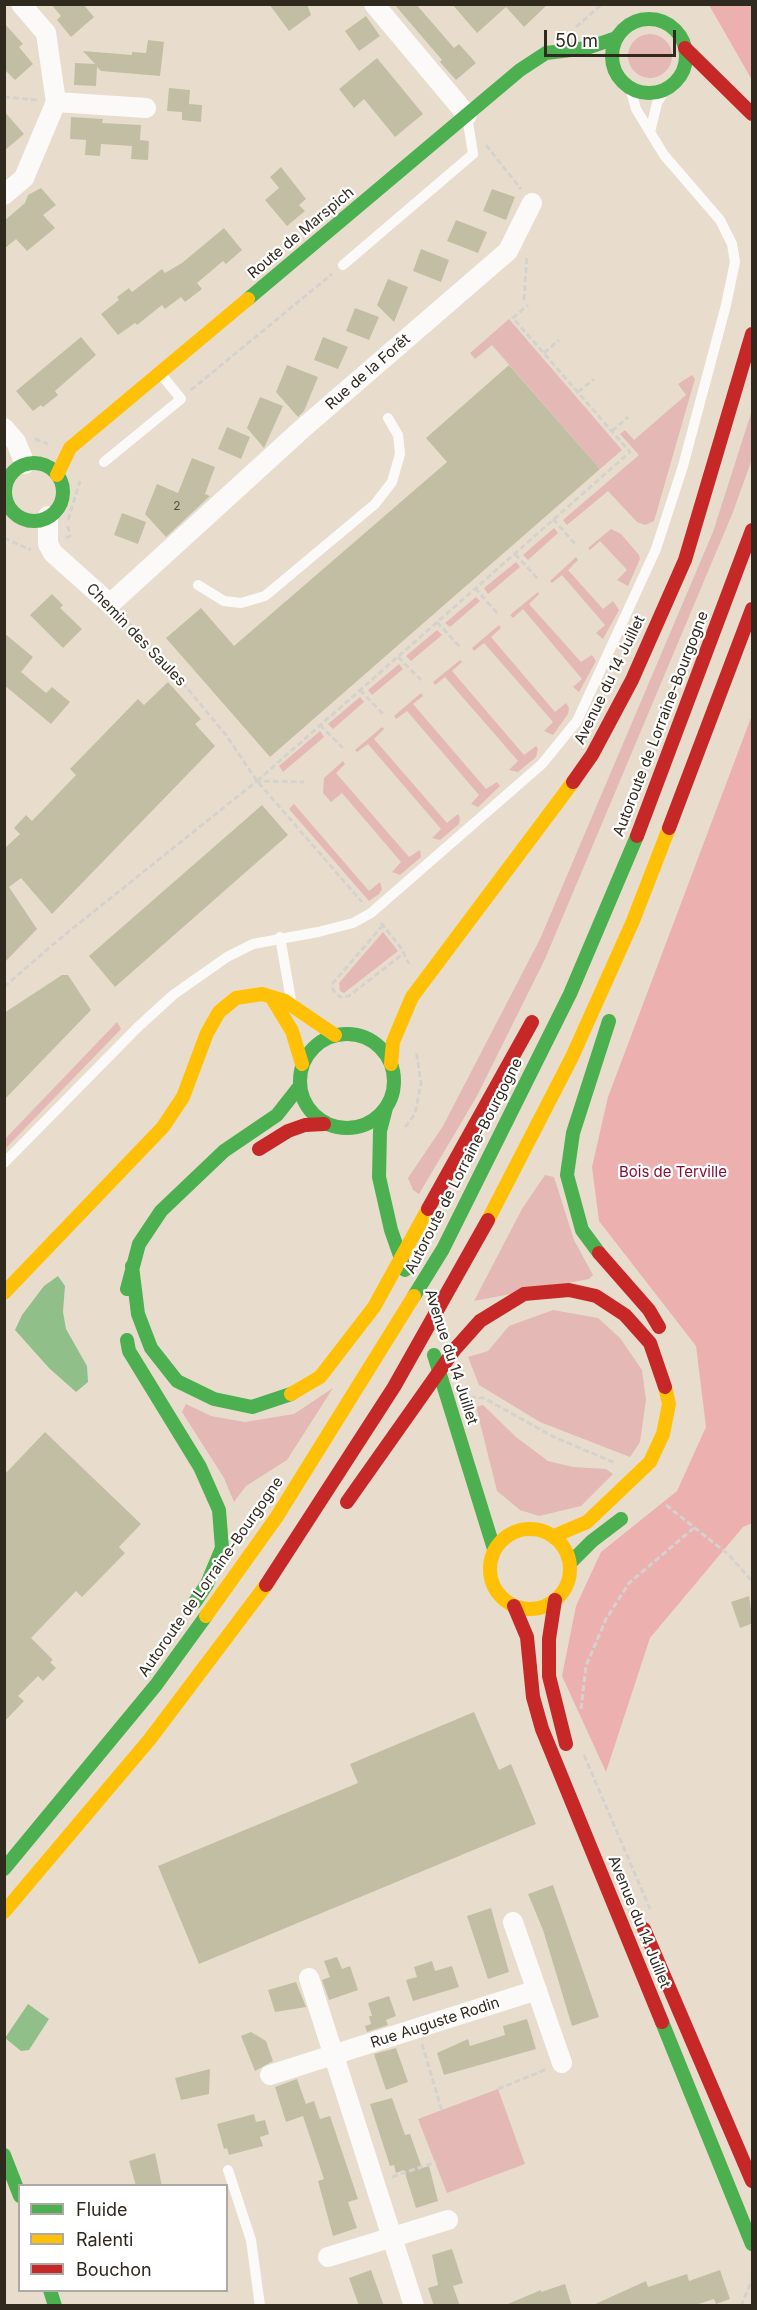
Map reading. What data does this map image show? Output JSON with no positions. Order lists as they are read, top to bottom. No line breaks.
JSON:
{"streets":{"main road":["Route de Marspich","Avenue du 14 Juillet","Autoroute de Lorraine-Bourgogne"],"street":["Rue de la Forêt","Chemin des Saules","Rue Auguste Rodin"]},"crossings":[["Route de Marspich","Chemin des Saules"],["Rue de la Forêt","Chemin des Saules"]],"parks":["Bois de Terville"],"house_numbers":["2"],"legend":["Fluide","Ralenti","Bouchon"],"scale_bar":"50 m"}
